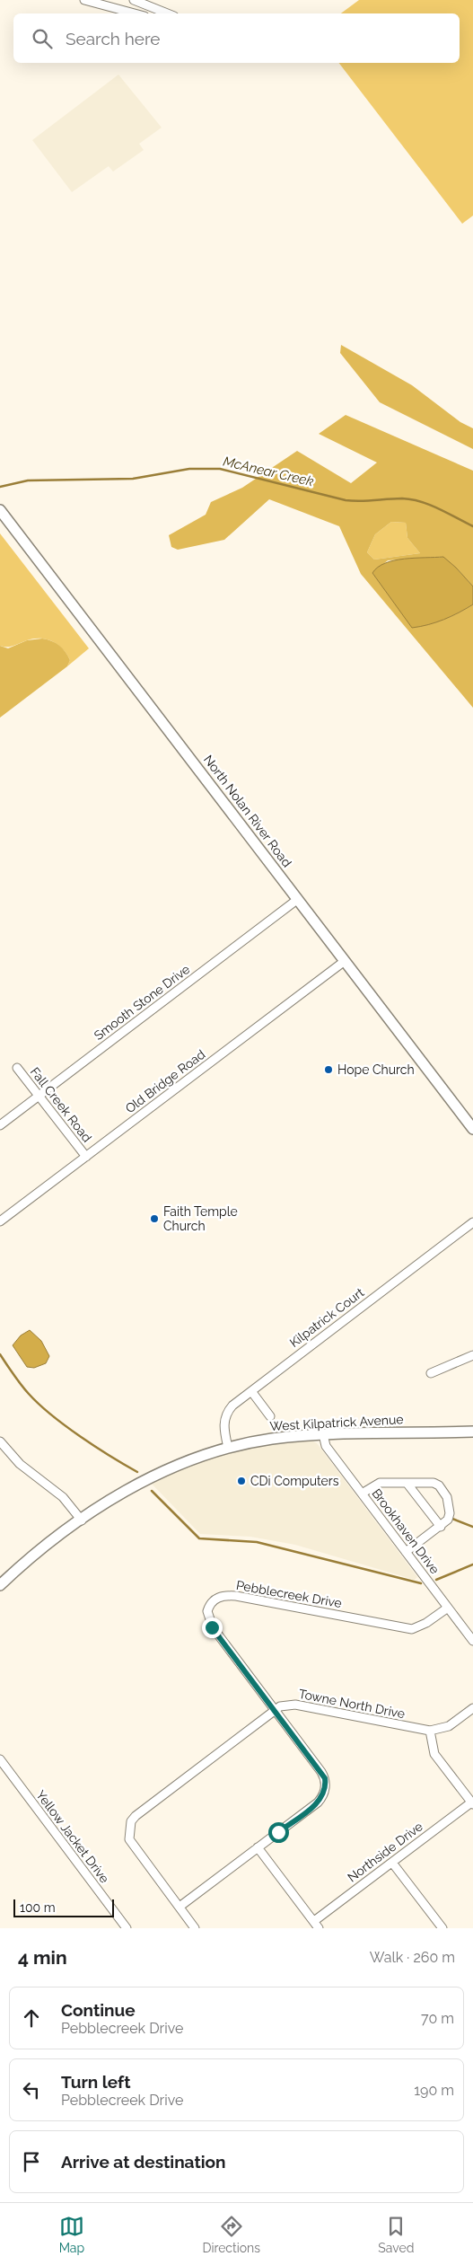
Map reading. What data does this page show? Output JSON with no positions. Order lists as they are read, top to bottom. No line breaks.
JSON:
{"streets":{"main road":["North Nolan River Road","West Kilpatrick Avenue"],"street":["Smooth Stone Drive","Old Bridge Road","Fall Creek Road","Kilpatrick Court","Brookhaven Drive","Pebblecreek Drive","Towne North Drive","Yellow Jacket Drive","Northside Drive"]},"crossings":[["North Nolan River Road","Smooth Stone Drive"],["North Nolan River Road","Old Bridge Road"],["Smooth Stone Drive","Fall Creek Road"],["Old Bridge Road","Fall Creek Road"],["Kilpatrick Court","West Kilpatrick Avenue"],["West Kilpatrick Avenue","Brookhaven Drive"],["Brookhaven Drive","Pebblecreek Drive"],["Pebblecreek Drive","Towne North Drive"]],"water":["McAnear Creek"],"places":["Hope Church","Faith Temple Church","CDi Computers"],"scale_bar":"100 m","page":{"search":"Search here","scale":"100 m","heading":["4 min","Walk · 260 m"],"list":[["Continue","Pebblecreek Drive","70 m"],["Turn left","Pebblecreek Drive","190 m"],"Arrive at destination"],"nav":["Map","Directions","Saved"]}}
